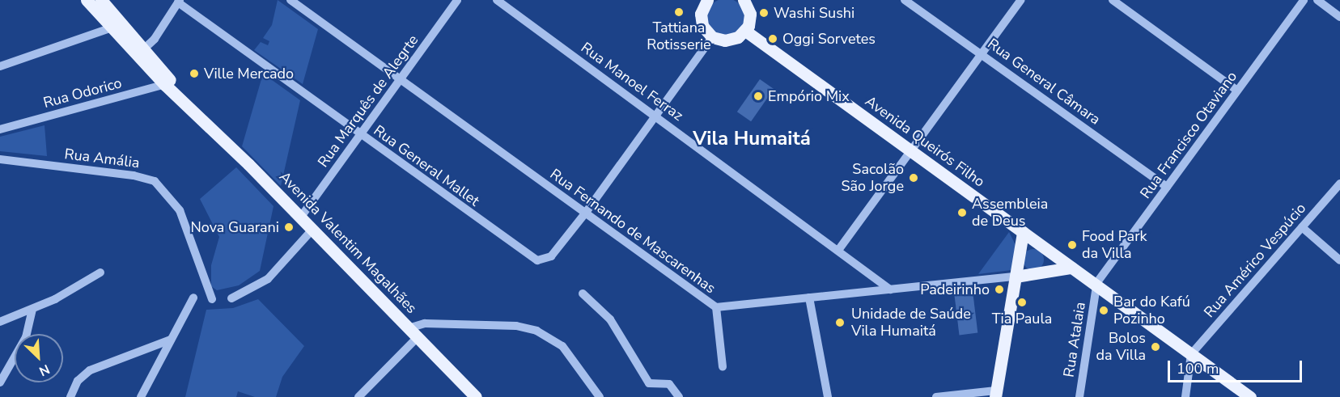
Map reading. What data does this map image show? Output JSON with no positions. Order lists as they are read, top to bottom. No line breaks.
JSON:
{"streets":{"main road":["Avenida Queirós Filho","Avenida Valentim Magalhães"],"street":["Rua Manoel Ferraz","Rua General Câmara","Rua Odorico","Rua Marquês de Alegrte","Rua Francisco Otaviano","Rua Amália","Rua General Mallet","Rua Fernando de Mascarenhas","Rua Américo Vespúcio","Rua Atalaia"]},"crossings":[["Rua Manoel Ferraz","Rua Fernando de Mascarenhas"],["Rua General Câmara","Rua Francisco Otaviano"],["Rua Odorico","Avenida Valentim Magalhães"],["Rua Marquês de Alegrte","Rua General Mallet"],["Rua Marquês de Alegrte","Rua Fernando de Mascarenhas"],["Rua Marquês de Alegrte","Avenida Valentim Magalhães"],["Rua Francisco Otaviano","Avenida Queirós Filho"],["Rua Francisco Otaviano","Rua Atalaia"],["Avenida Queirós Filho","Rua Américo Vespúcio"],["Avenida Queirós Filho","Rua Atalaia"],["Rua General Mallet","Rua Fernando de Mascarenhas"]],"districts":["Vila Humaitá"],"places":["Tattiana Rotisserie","Washi Sushi","Oggi Sorvetes","Ville Mercado","Empório Mix","Sacolão São Jorge","Assembleia de Deus","Nova Guarani","Food Park da Villa","Padeirinho","Tia Paula","Bar do Kafú Pozinho","Unidade de Saúde Vila Humaitá","Bolos da Villa"],"scale_bar":"100 m","north":"bottom right"}
